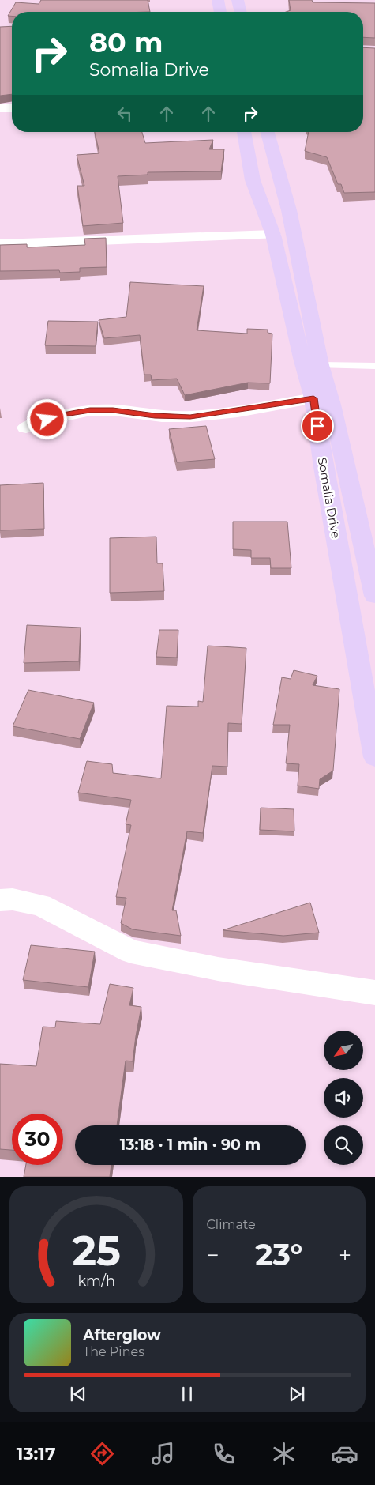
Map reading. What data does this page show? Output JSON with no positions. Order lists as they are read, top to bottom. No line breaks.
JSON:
{"streets":{"main road":["Somalia Drive"]},"north":"bottom left","page":{"turn":["80 m","Somalia Drive"],"limit":"30","trip":"13:18 · 1 min · 90 m","tile":"Climate","heat":["−","23°","+"],"song":["Afterglow","The Pines"],"tabs":"13:17","gauge":["25","km/h"]}}
